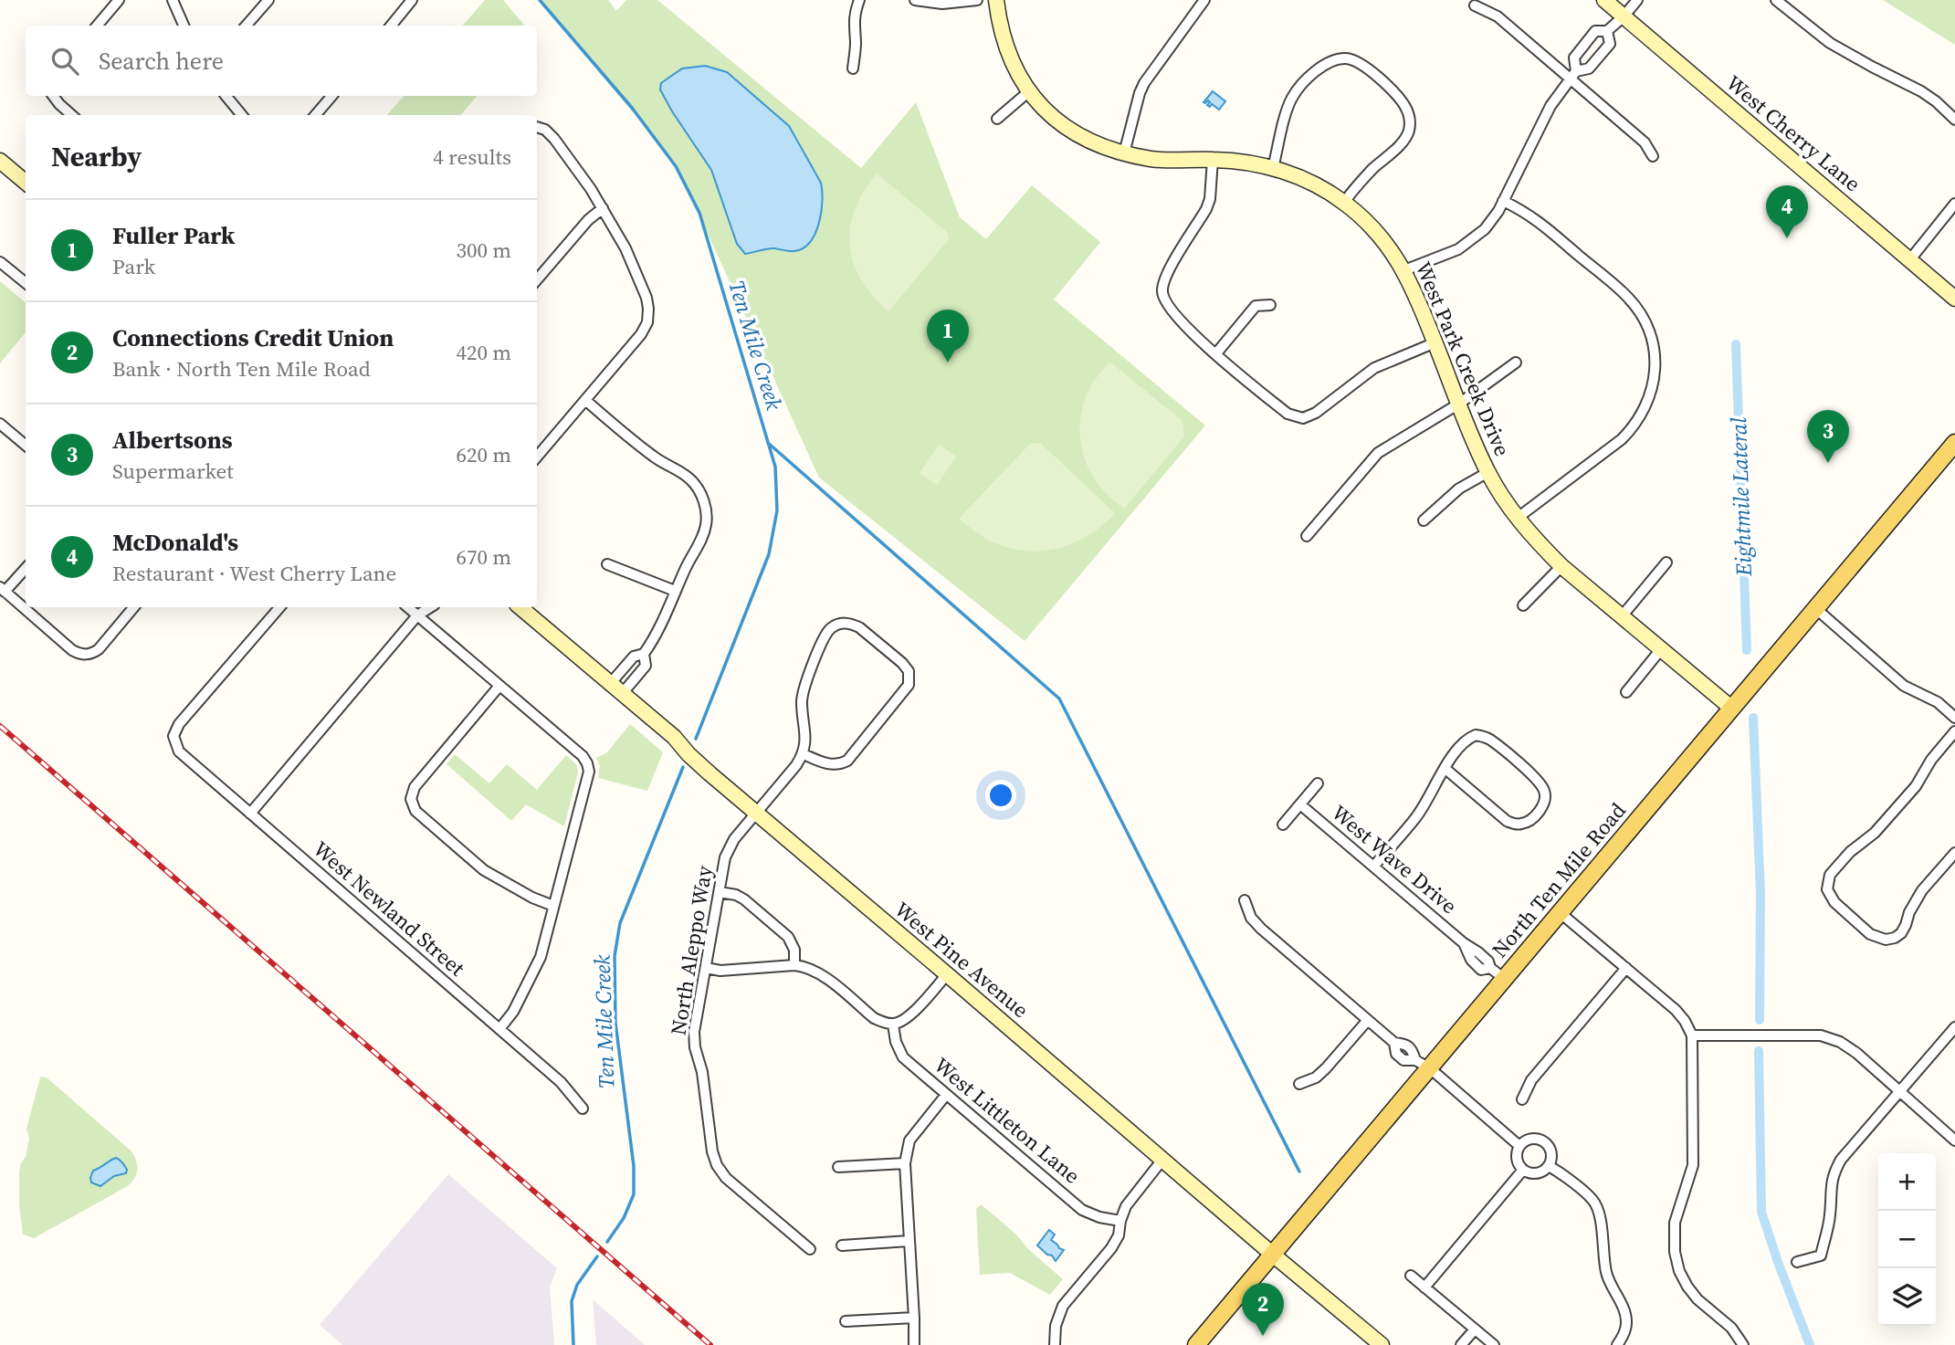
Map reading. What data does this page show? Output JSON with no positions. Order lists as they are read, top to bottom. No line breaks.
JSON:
{"streets":{"main road":["North Ten Mile Road"],"street":["West Cherry Lane","West Park Creek Drive","West Wave Drive","West Newland Street","North Aleppo Way","West Pine Avenue","West Littleton Lane"]},"crossings":[["West Park Creek Drive","North Ten Mile Road"],["West Wave Drive","North Ten Mile Road"],["North Ten Mile Road","West Pine Avenue"],["North Aleppo Way","West Pine Avenue"]],"water":["Ten Mile Creek","Eightmile Lateral"],"page":{"search":"Search here","heading":["Nearby","4 results"],"pins":["4","1","3","2"],"list":[{"mark":"1","name":"Fuller Park","note":"Park","value":"300 m"},{"mark":"2","name":"Connections Credit Union","note":"Bank · North Ten Mile Road","value":"420 m"},{"mark":"3","name":"Albertsons","note":"Supermarket","value":"620 m"},{"mark":"4","name":"McDonald's","note":"Restaurant · West Cherry Lane","value":"670 m"}],"map_buttons":["+","−"]}}
